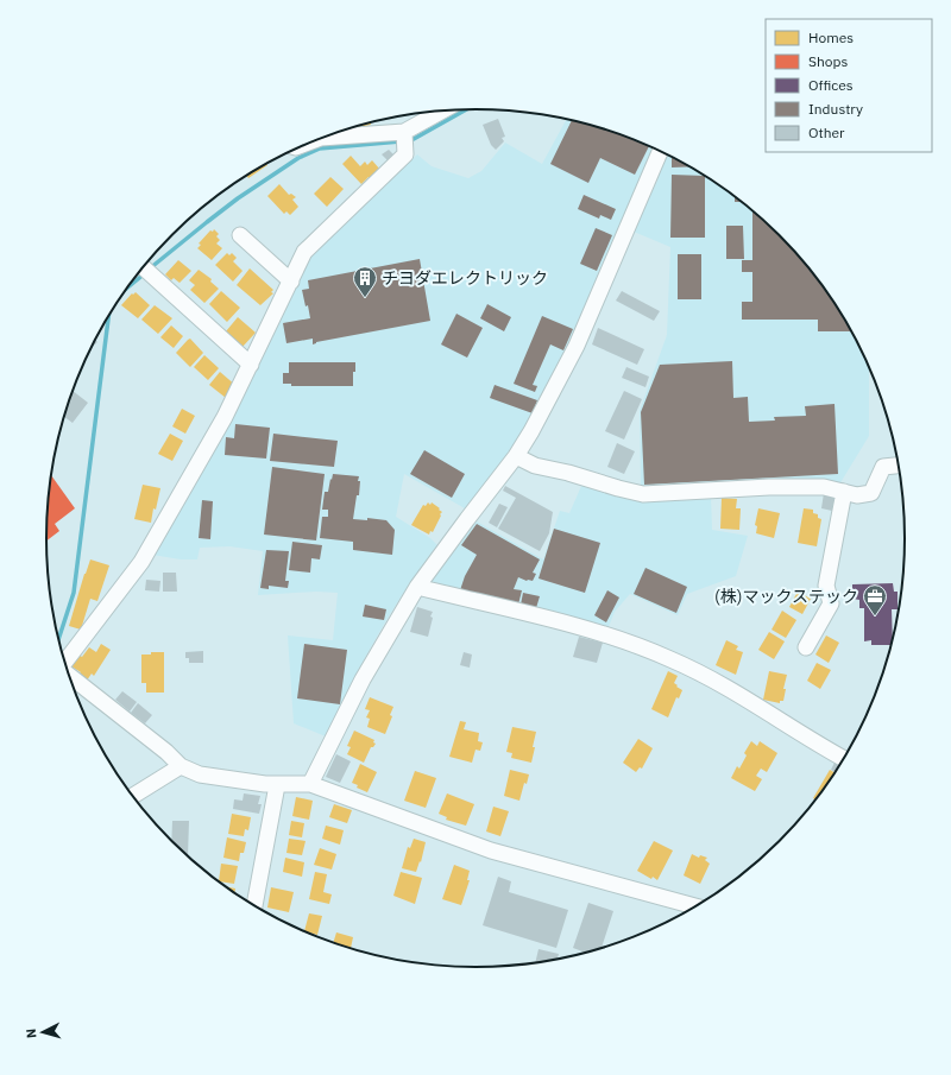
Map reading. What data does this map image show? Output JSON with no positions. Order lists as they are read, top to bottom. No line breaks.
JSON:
{"places":{"building":["チヨダエレクトリック"],"office":["(株)マックステック"]},"legend":["Homes","Shops","Offices","Industry","Other"],"north":"left"}
